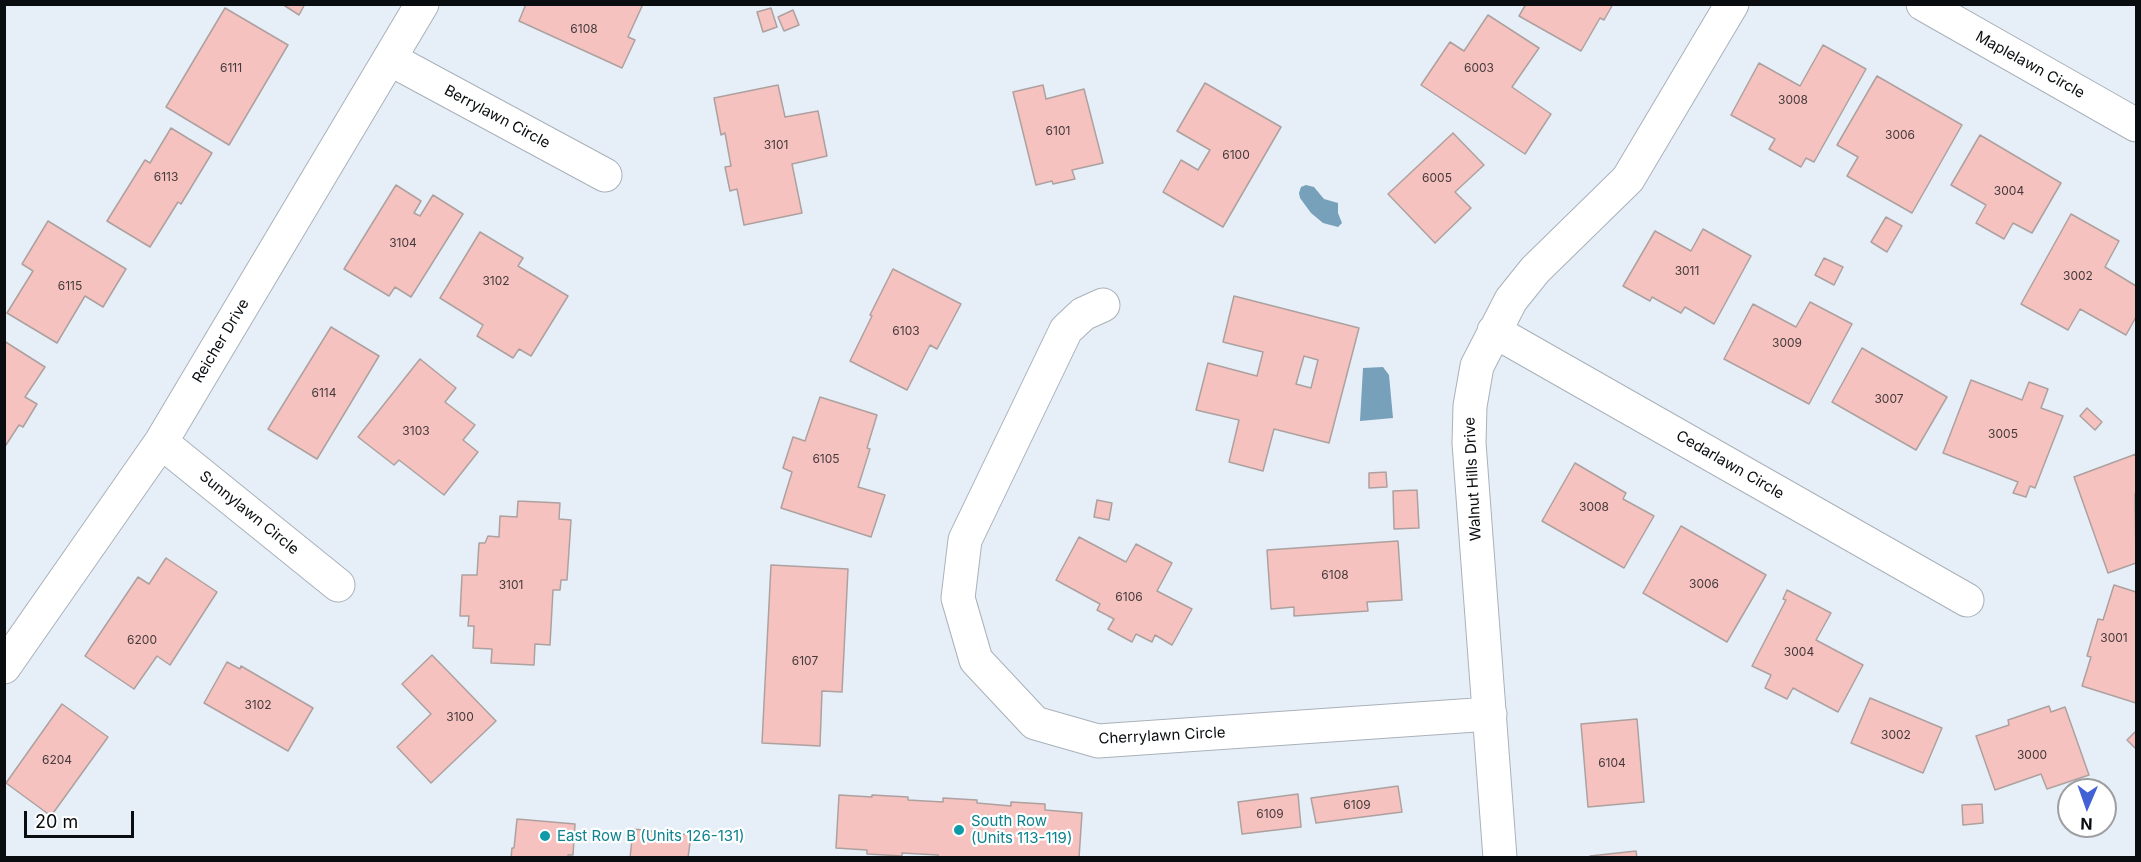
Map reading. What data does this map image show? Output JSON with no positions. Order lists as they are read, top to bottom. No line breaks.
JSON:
{"streets":{"street":["Maplelawn Circle","Berrylawn Circle","Reicher Drive","Cedarlawn Circle","Walnut Hills Drive","Sunnylawn Circle","Cherrylawn Circle"]},"crossings":[["Berrylawn Circle","Reicher Drive"],["Reicher Drive","Sunnylawn Circle"],["Cedarlawn Circle","Walnut Hills Drive"],["Walnut Hills Drive","Cherrylawn Circle"]],"places":["South Row (Units 113-119)","East Row B (Units 126-131)"],"house_numbers":["6108","6111","6003","3008","6101","3006","3101","6100","6113","6005","3004","3104","3011","3002","3102","6115","6103","3009","6114","3007","3103","3005","6105","3008","6108","3006","3101","6106","3001","6200","3004","6107","3102","3100","3002","3000","6204","6104","6109","6109"],"scale_bar":"20 m","north":"bottom"}
